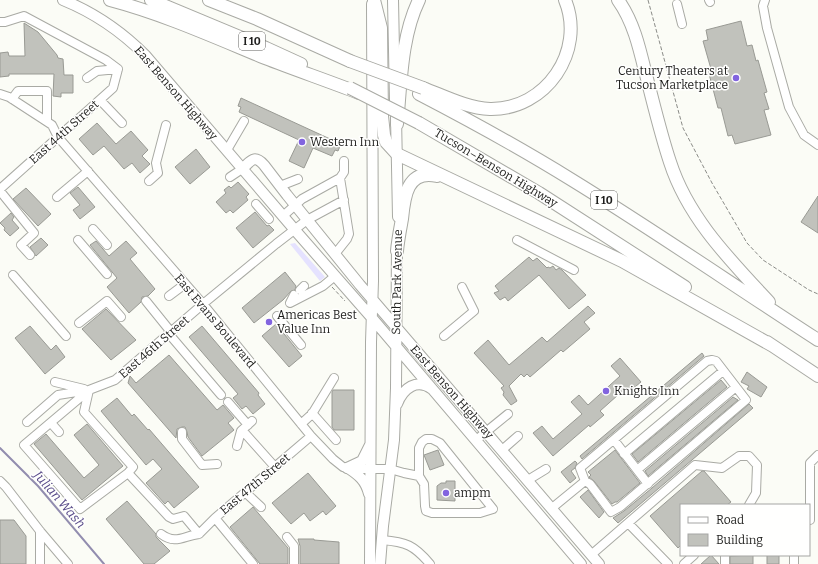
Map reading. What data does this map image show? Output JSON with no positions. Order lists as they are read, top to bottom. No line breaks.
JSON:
{"streets":{"highway":["I 10","Tucson–Benson Highway"],"main road":["East Benson Highway","South Park Avenue"],"street":["East 44th Street","East Evans Boulevard","East 46th Street","East 47th Street"]},"crossings":[["East Benson Highway","South Park Avenue"],["East Benson Highway","East 46th Street"],["East 44th Street","East Evans Boulevard"],["East Evans Boulevard","East 46th Street"],["East Evans Boulevard","East 47th Street"]],"water":["Julian Wash"],"places":["Century Theaters at Tucson Marketplace","Western Inn","Americas Best Value Inn","Knights Inn","ampm"],"legend":["Road","Building"]}
